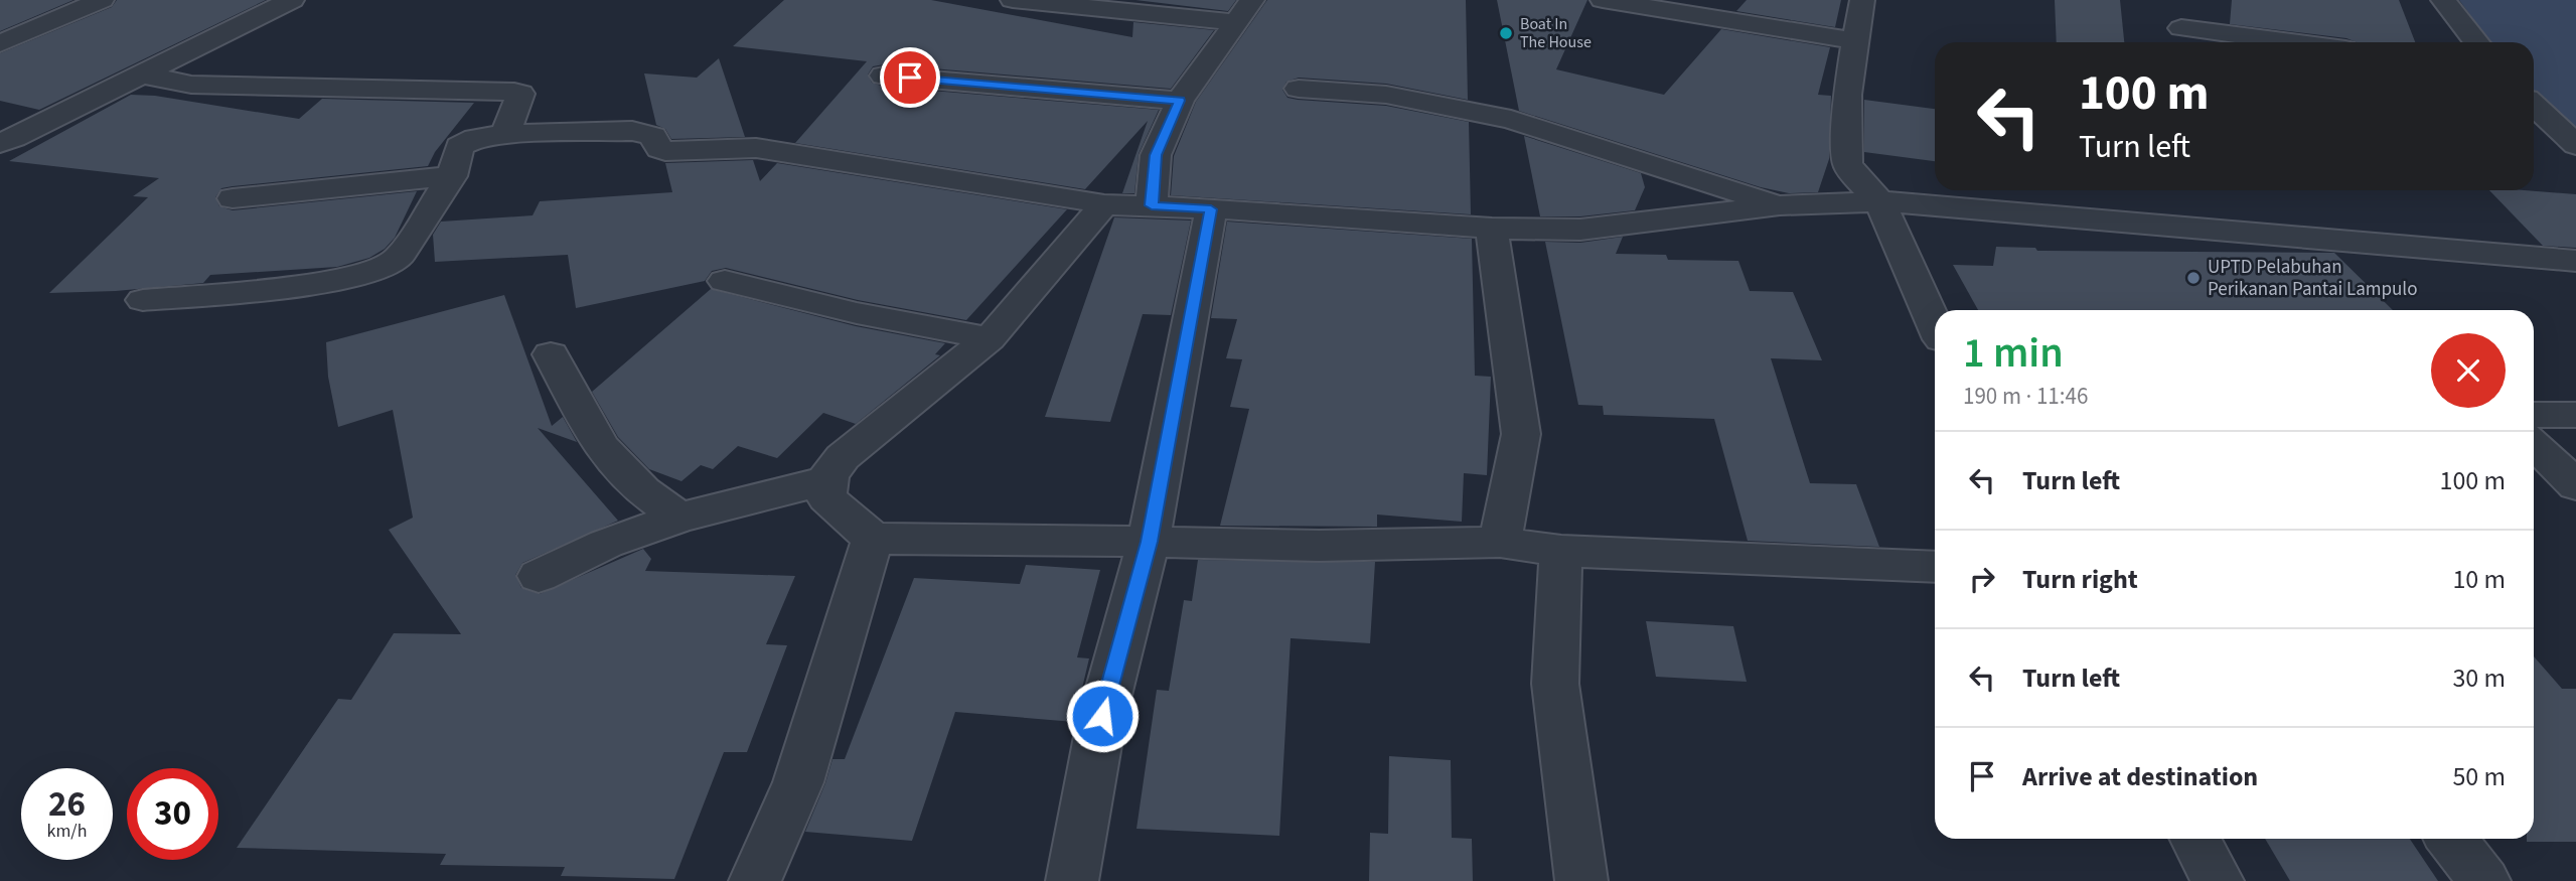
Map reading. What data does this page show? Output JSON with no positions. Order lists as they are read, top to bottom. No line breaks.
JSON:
{"places":["Boat In The House","UPTD Pelabuhan Perikanan Pantai Lampulo"],"page":{"turn":["100 m","Turn left"],"heading":["1 min","190 m · 11:46"],"list":[{"name":"Turn left","value":"100 m"},{"name":"Turn right","value":"10 m"},{"name":"Turn left","value":"30 m"},{"name":"Arrive at destination","value":"50 m"}],"speed":"26 km/h","limit":"30"}}
